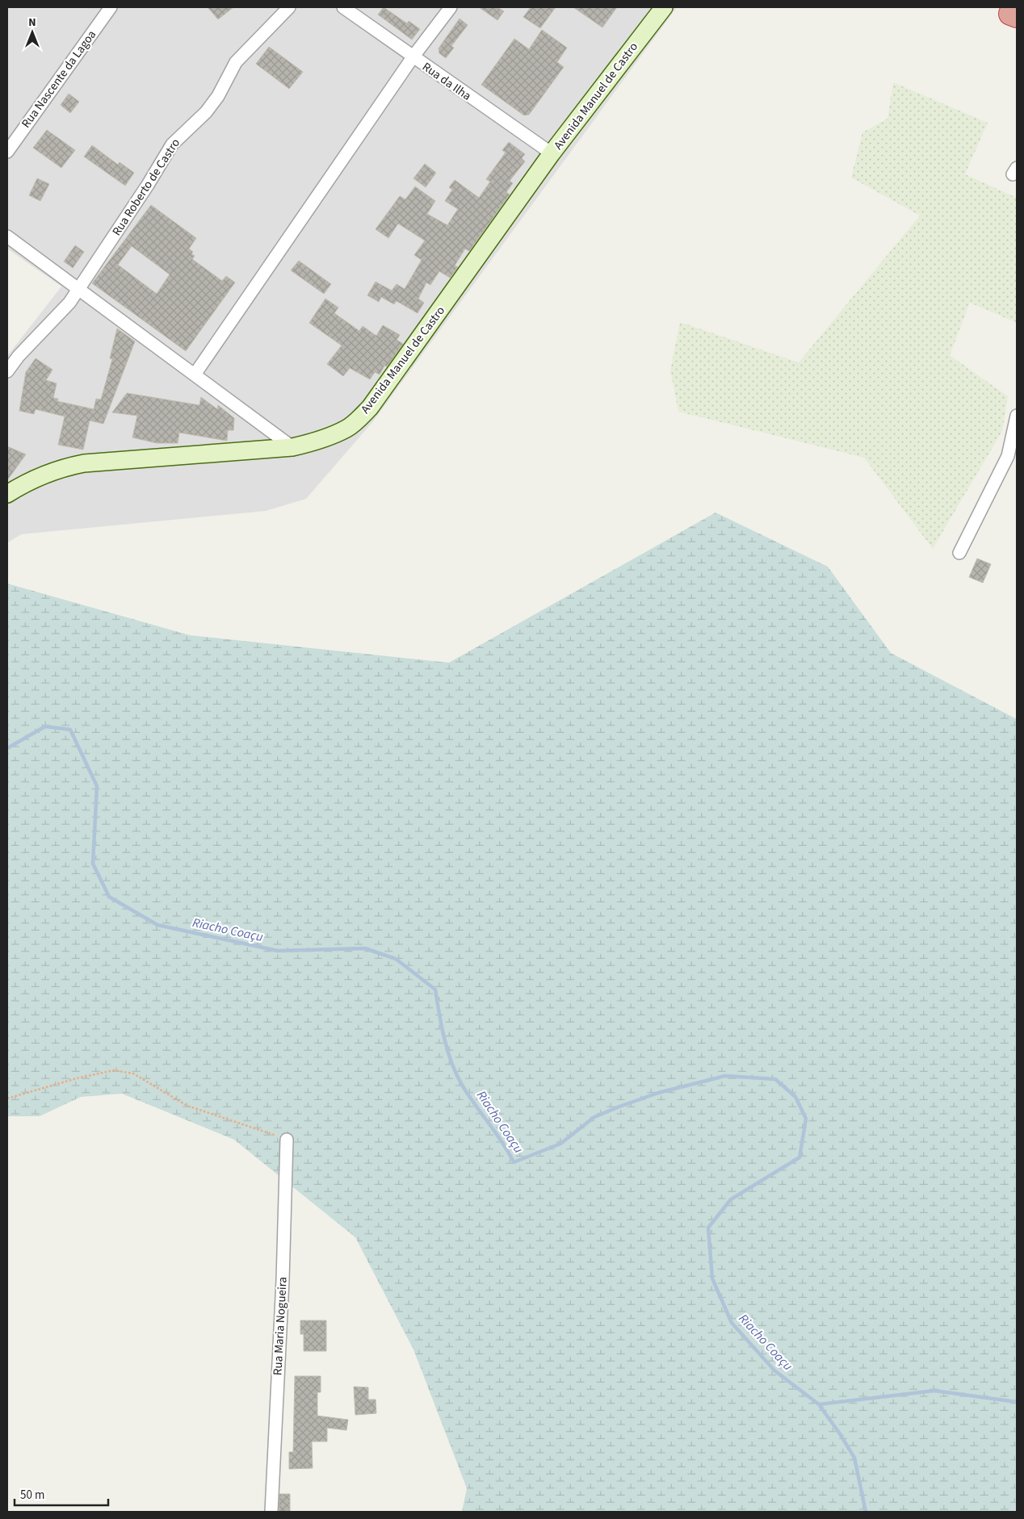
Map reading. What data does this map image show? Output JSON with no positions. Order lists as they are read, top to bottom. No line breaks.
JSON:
{"streets":{"street":["Rua Nascente da Lagoa","Rua da Ilha","Avenida Manuel de Castro","Rua Roberto de Castro","Rua Maria Nogueira"]},"crossings":[["Rua da Ilha","Avenida Manuel de Castro"]],"water":["Riacho Coaçu"],"scale_bar":"50 m","north":"top"}
